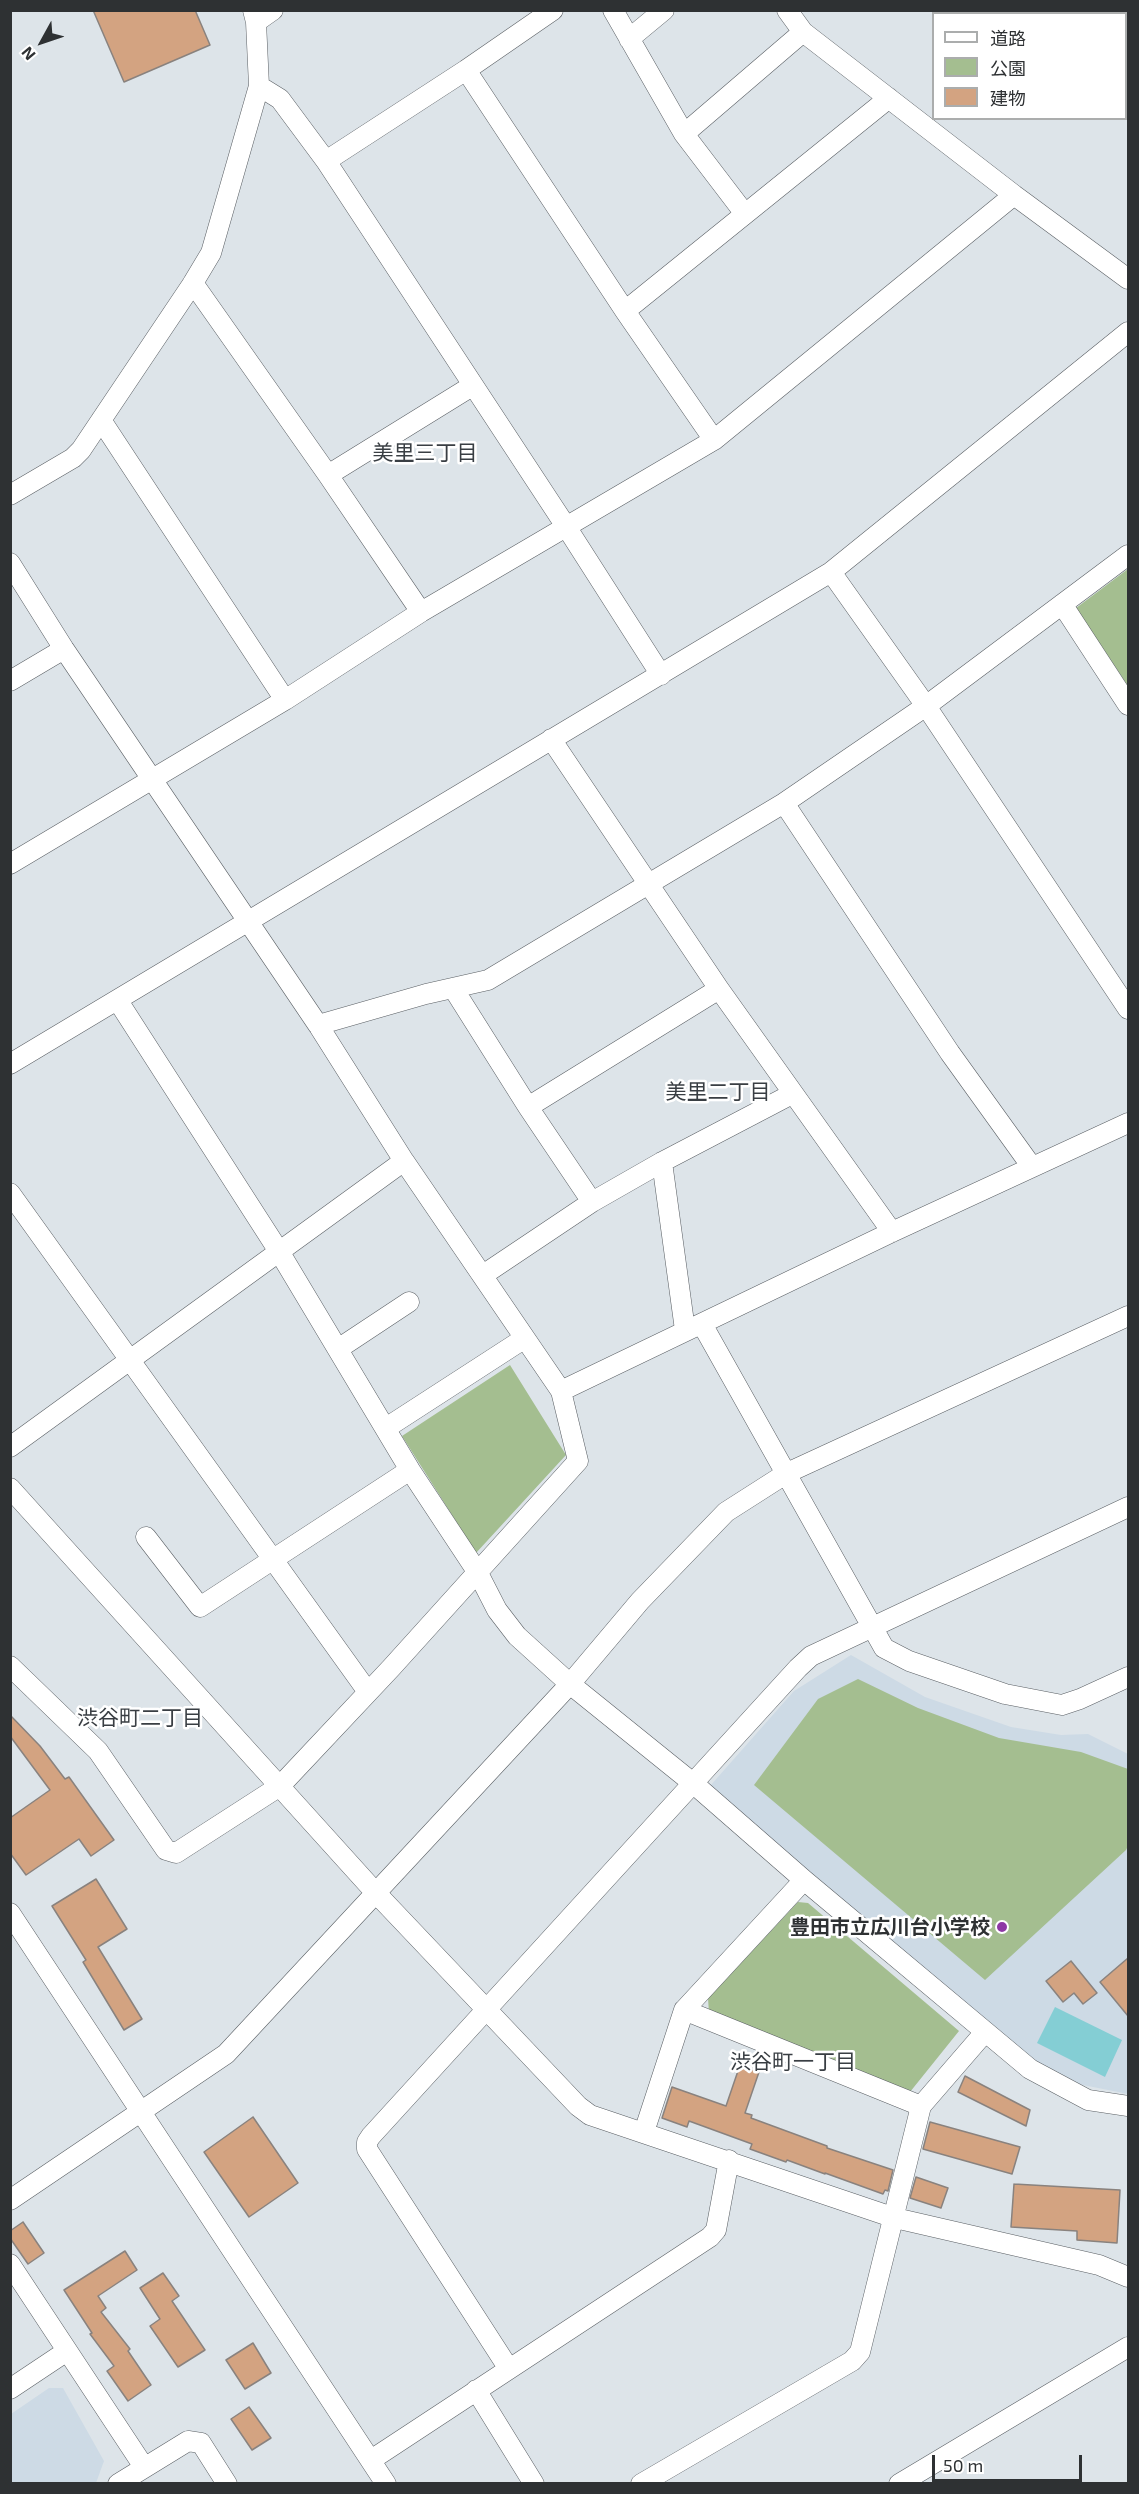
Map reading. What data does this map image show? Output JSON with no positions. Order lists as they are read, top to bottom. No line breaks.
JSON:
{"districts":["美里三丁目","美里二丁目","渋谷町二丁目","渋谷町一丁目"],"places":["豊田市立広川台小学校"],"legend":["道路","公園","建物"],"scale_bar":"50 m","north":"bottom left"}
